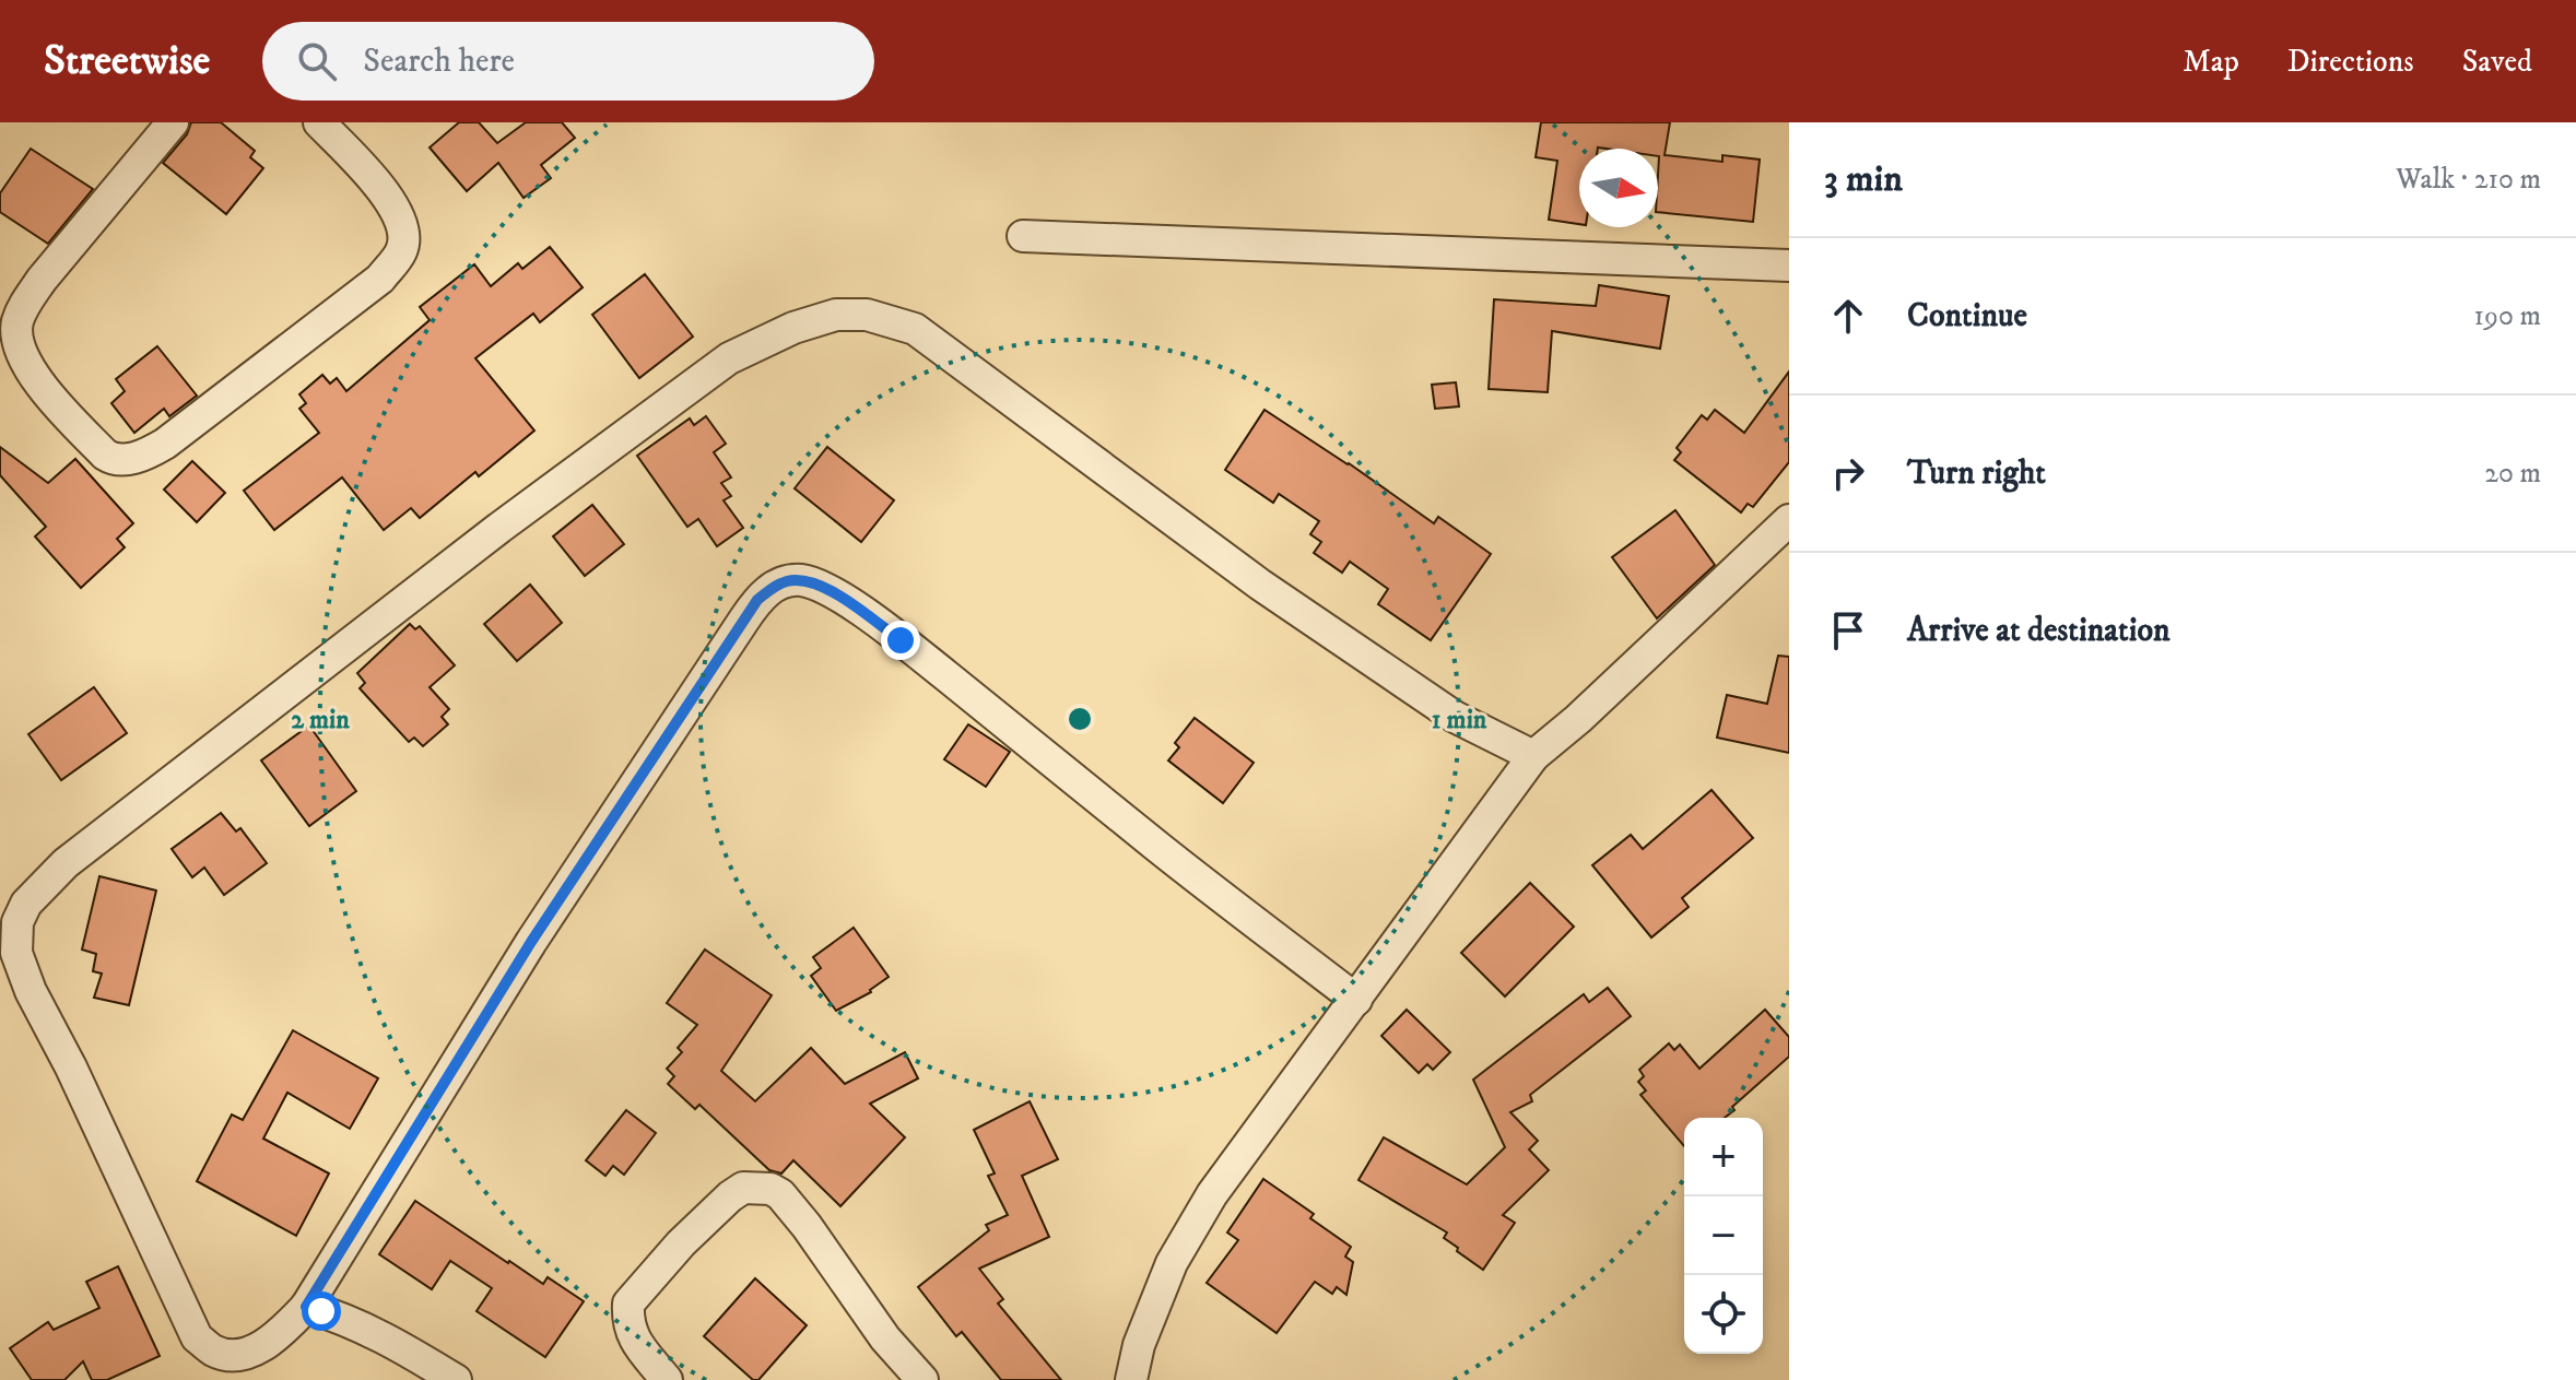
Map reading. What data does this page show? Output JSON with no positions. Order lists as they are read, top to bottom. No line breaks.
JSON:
{"north":"right","page":{"header":"Streetwise","search":"Search here","nav":["Map","Directions","Saved"],"heading":["3 min","Walk · 210 m"],"list":[["Continue","190 m"],["Turn right","20 m"],"Arrive at destination"],"map_buttons":["+","−"]},"rings":["1 min","2 min"]}
